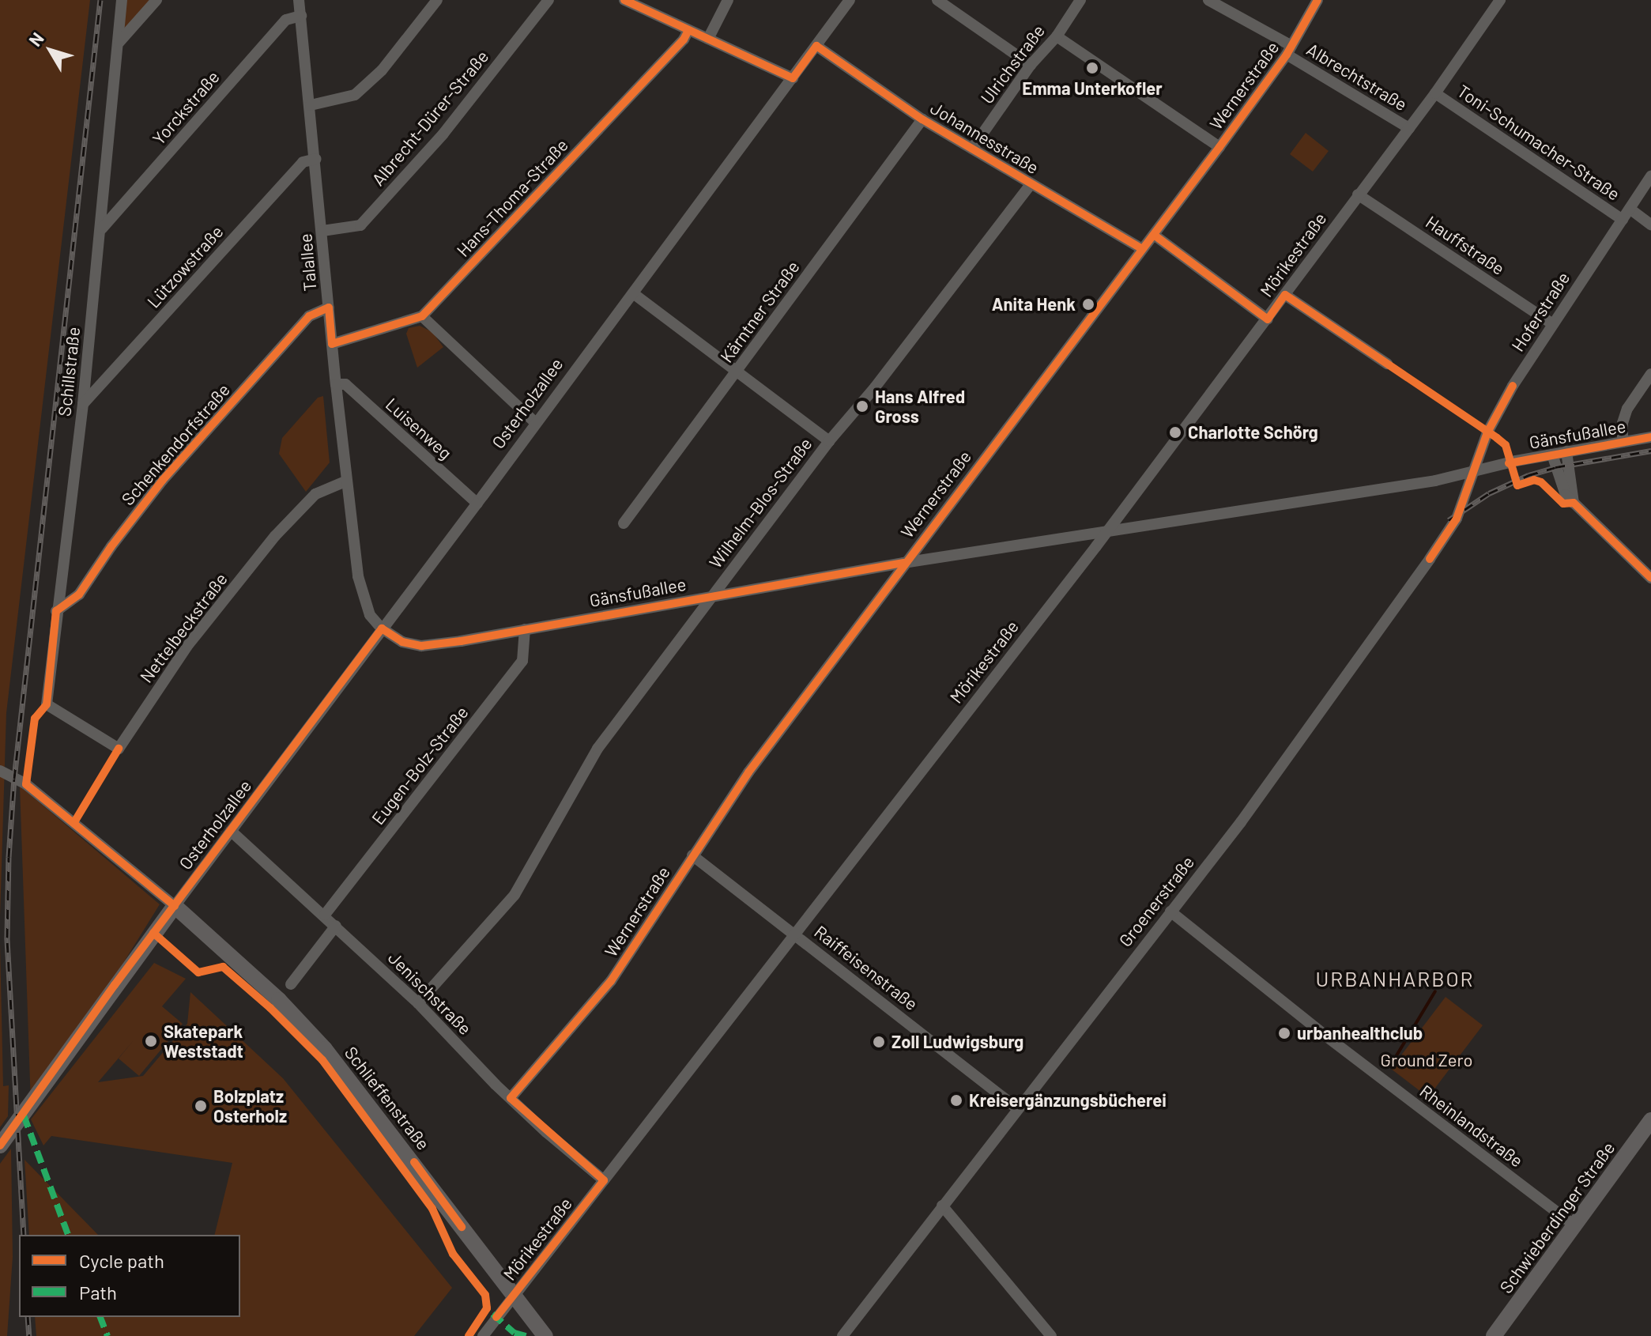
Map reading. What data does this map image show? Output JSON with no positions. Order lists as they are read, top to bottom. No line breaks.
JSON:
{"streets":{"street":["Ulrichstraße","Albrechtstraße","Wernerstraße","Yorckstraße","Albrecht-Dürer-Straße","Johannesstraße","Toni-Schumacher-Straße","Hans-Thoma-Straße","Hauffstraße","Mörikestraße","Talallee","Lützowstraße","Kärntner Straße","Hoferstraße","Schillstraße","Osterholzallee","Luisenweg","Gänsfußallee","Schenkendorfstraße","Wilhelm-Blos-Straße","Nettelbeckstraße","Eugen-Bolz-Straße","Groenerstraße","Raiffeisenstraße","Jenischstraße","Schlieffenstraße","Rheinlandstraße","Schwieberdinger Straße"]},"crossings":[["Ulrichstraße","Johannesstraße"],["Albrechtstraße","Wernerstraße"],["Albrechtstraße","Mörikestraße"],["Wernerstraße","Johannesstraße"],["Wernerstraße","Gänsfußallee"],["Wernerstraße","Raiffeisenstraße"],["Wernerstraße","Jenischstraße"],["Yorckstraße","Talallee"],["Yorckstraße","Schillstraße"],["Albrecht-Dürer-Straße","Talallee"],["Johannesstraße","Kärntner Straße"],["Johannesstraße","Osterholzallee"],["Johannesstraße","Wilhelm-Blos-Straße"],["Toni-Schumacher-Straße","Mörikestraße"],["Toni-Schumacher-Straße","Hoferstraße"],["Hans-Thoma-Straße","Talallee"],["Hauffstraße","Mörikestraße"],["Hauffstraße","Hoferstraße"],["Mörikestraße","Gänsfußallee"],["Mörikestraße","Raiffeisenstraße"],["Mörikestraße","Jenischstraße"],["Mörikestraße","Schlieffenstraße"],["Talallee","Lützowstraße"],["Talallee","Osterholzallee"],["Talallee","Luisenweg"],["Talallee","Gänsfußallee"],["Talallee","Schenkendorfstraße"],["Talallee","Nettelbeckstraße"],["Lützowstraße","Schillstraße"],["Hoferstraße","Gänsfußallee"],["Hoferstraße","Groenerstraße"],["Schillstraße","Schenkendorfstraße"],["Schillstraße","Nettelbeckstraße"],["Osterholzallee","Luisenweg"],["Osterholzallee","Gänsfußallee"],["Osterholzallee","Jenischstraße"],["Osterholzallee","Schlieffenstraße"],["Gänsfußallee","Wilhelm-Blos-Straße"],["Gänsfußallee","Eugen-Bolz-Straße"],["Gänsfußallee","Groenerstraße"],["Wilhelm-Blos-Straße","Jenischstraße"],["Eugen-Bolz-Straße","Jenischstraße"],["Groenerstraße","Raiffeisenstraße"],["Groenerstraße","Rheinlandstraße"],["Rheinlandstraße","Schwieberdinger Straße"]],"districts":["URBANHARBOR"],"parks":["Ground Zero"],"places":["Emma Unterkofler","Anita Henk","Hans Alfred Gross","Charlotte Schörg","urbanhealthclub","Skatepark Weststadt","Zoll Ludwigsburg","Kreisergänzungsbücherei","Bolzplatz Osterholz"],"legend":["Cycle path","Path"],"north":"top left"}
